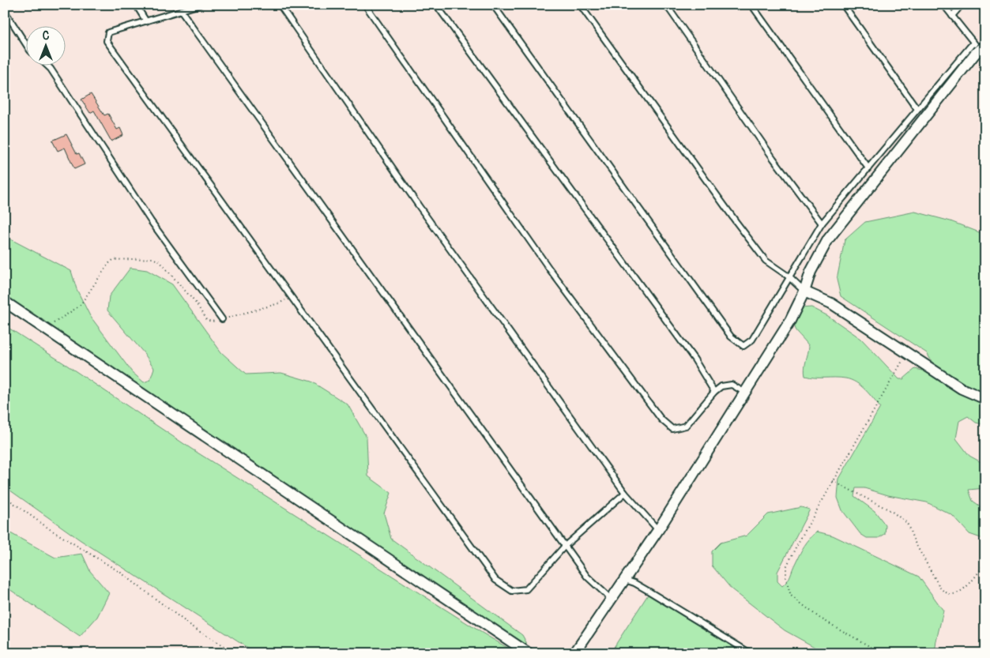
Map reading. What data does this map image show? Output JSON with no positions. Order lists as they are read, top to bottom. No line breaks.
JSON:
{"north":"top"}
